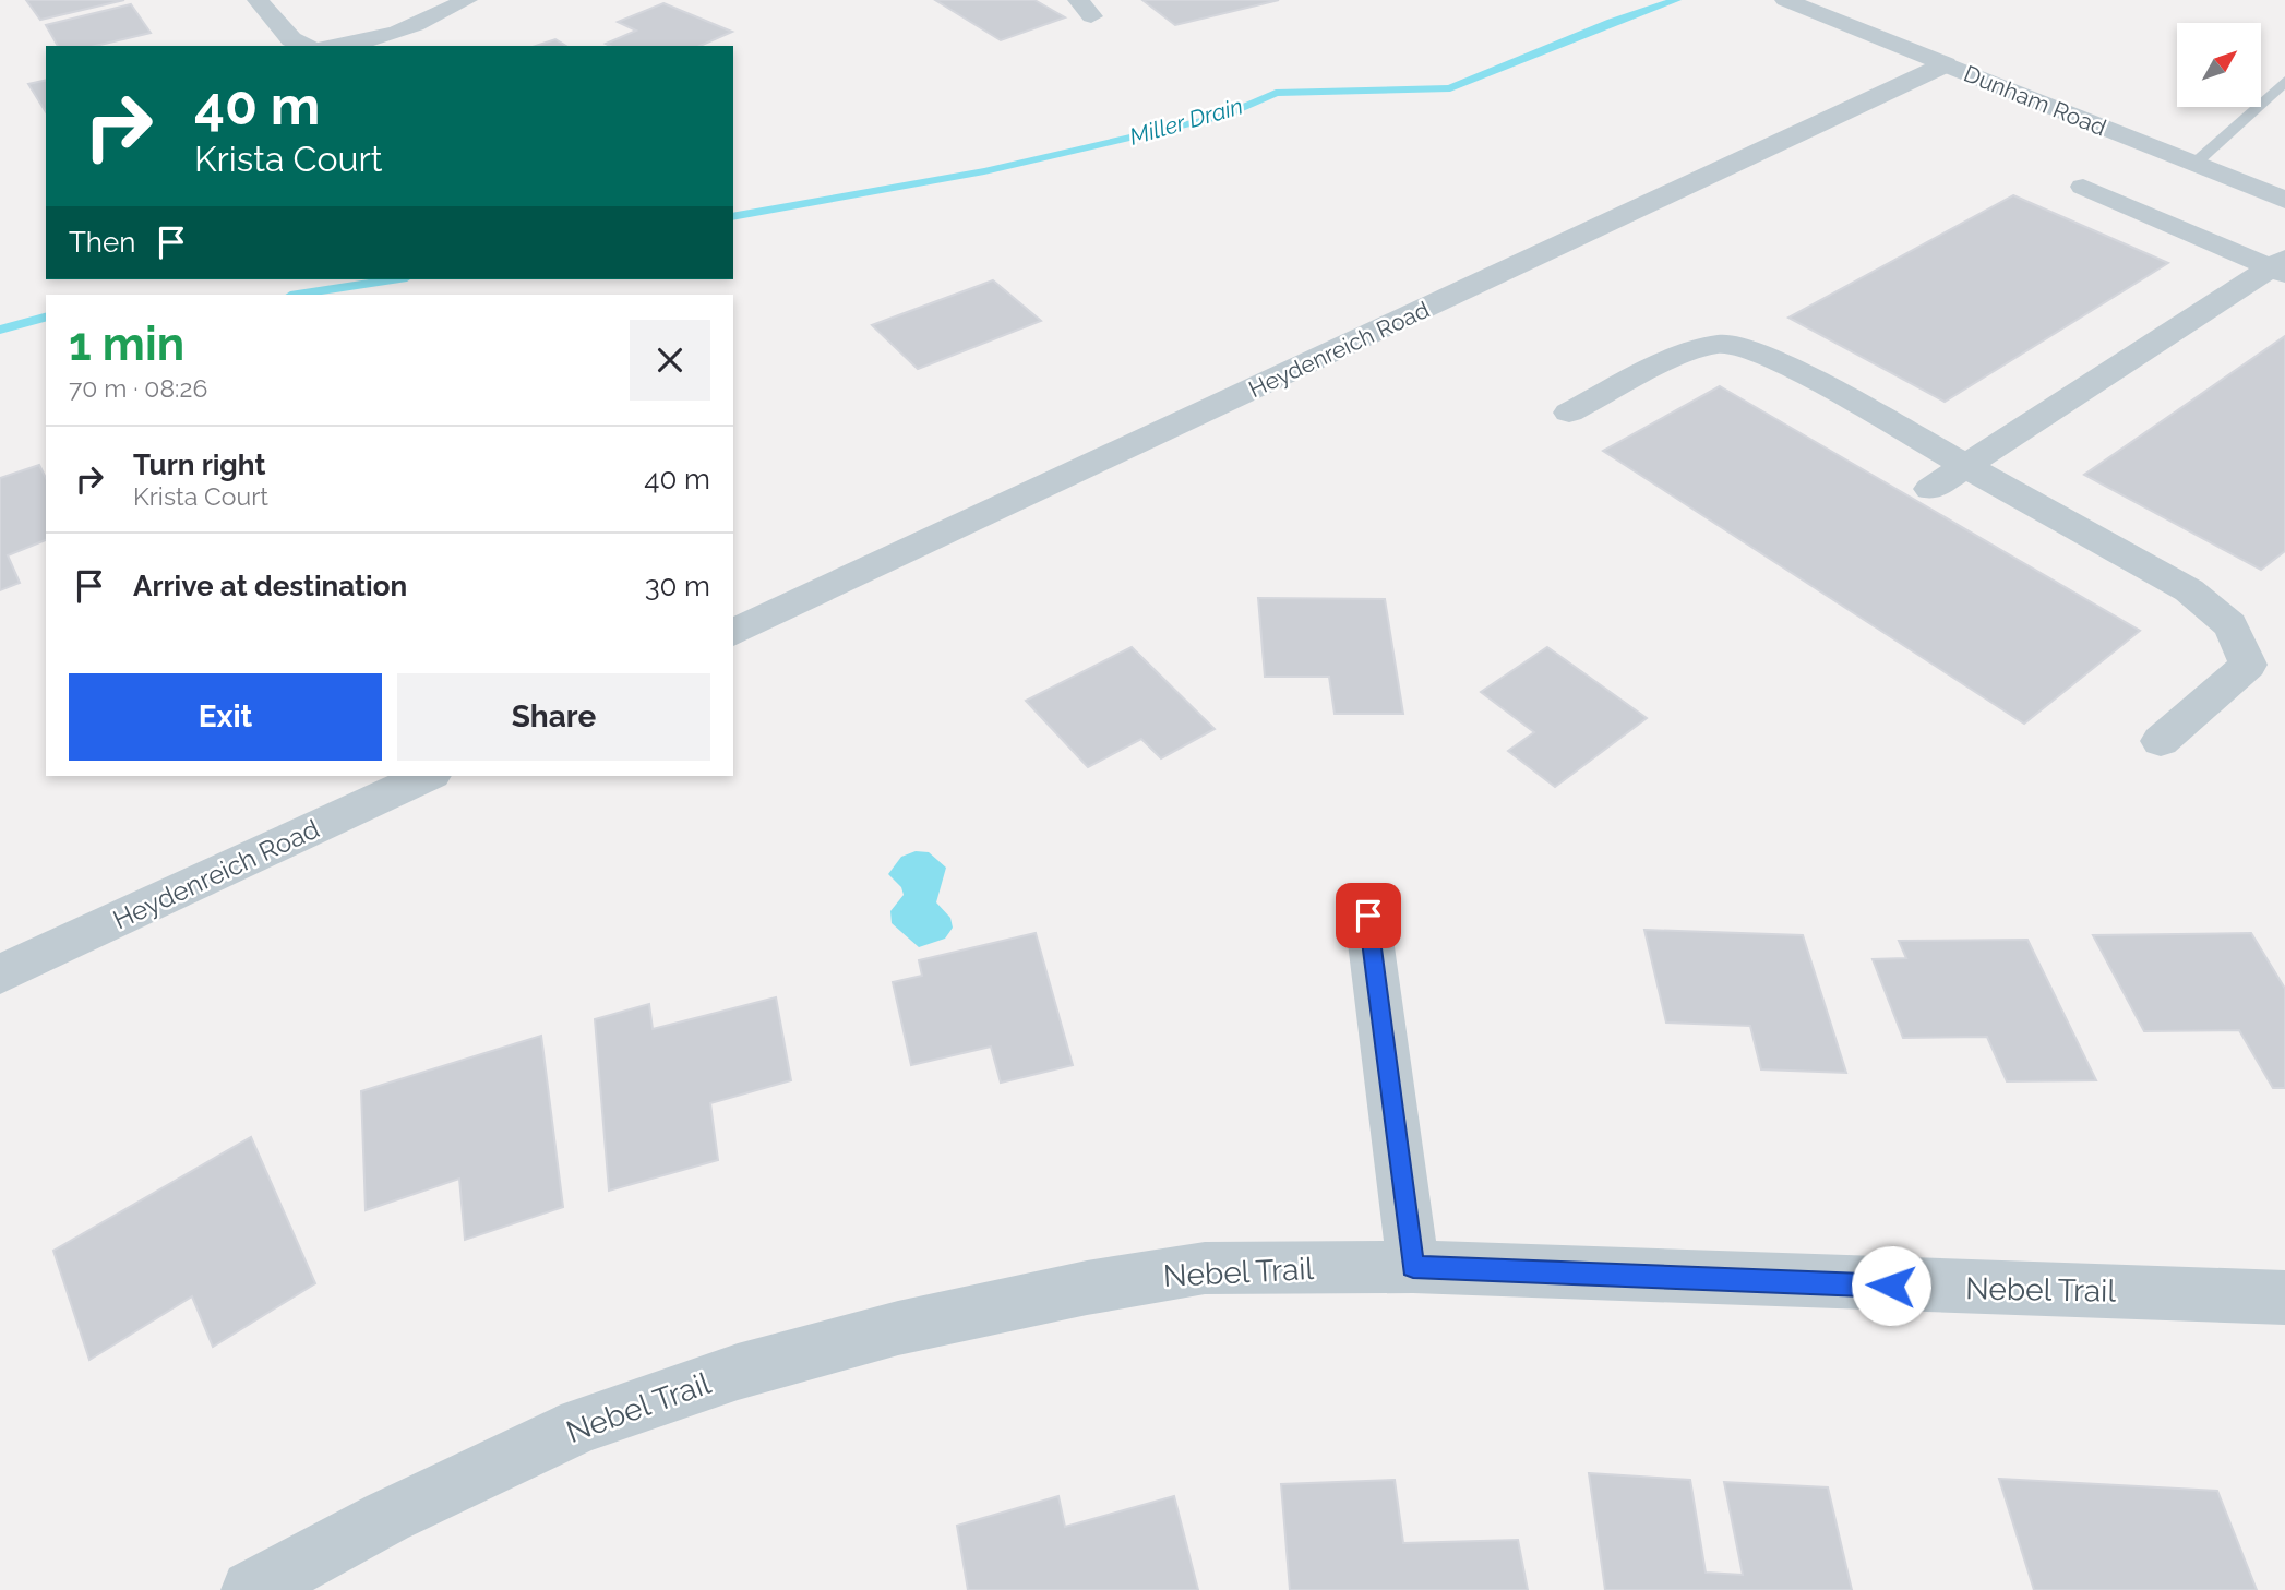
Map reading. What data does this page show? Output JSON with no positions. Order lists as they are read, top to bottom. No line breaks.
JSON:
{"streets":{"street":["Dunham Road","Heydenreich Road","Nebel Trail"]},"crossings":[["Dunham Road","Heydenreich Road"]],"water":["Miller Drain"],"north":"top right","page":{"turn":["40 m","Krista Court"],"then":"Then","heading":["1 min","70 m · 08:26"],"list":[{"name":"Turn right","note":"Krista Court","value":"40 m"},{"name":"Arrive at destination","value":"30 m"}],"buttons":["Exit","Share"]}}
